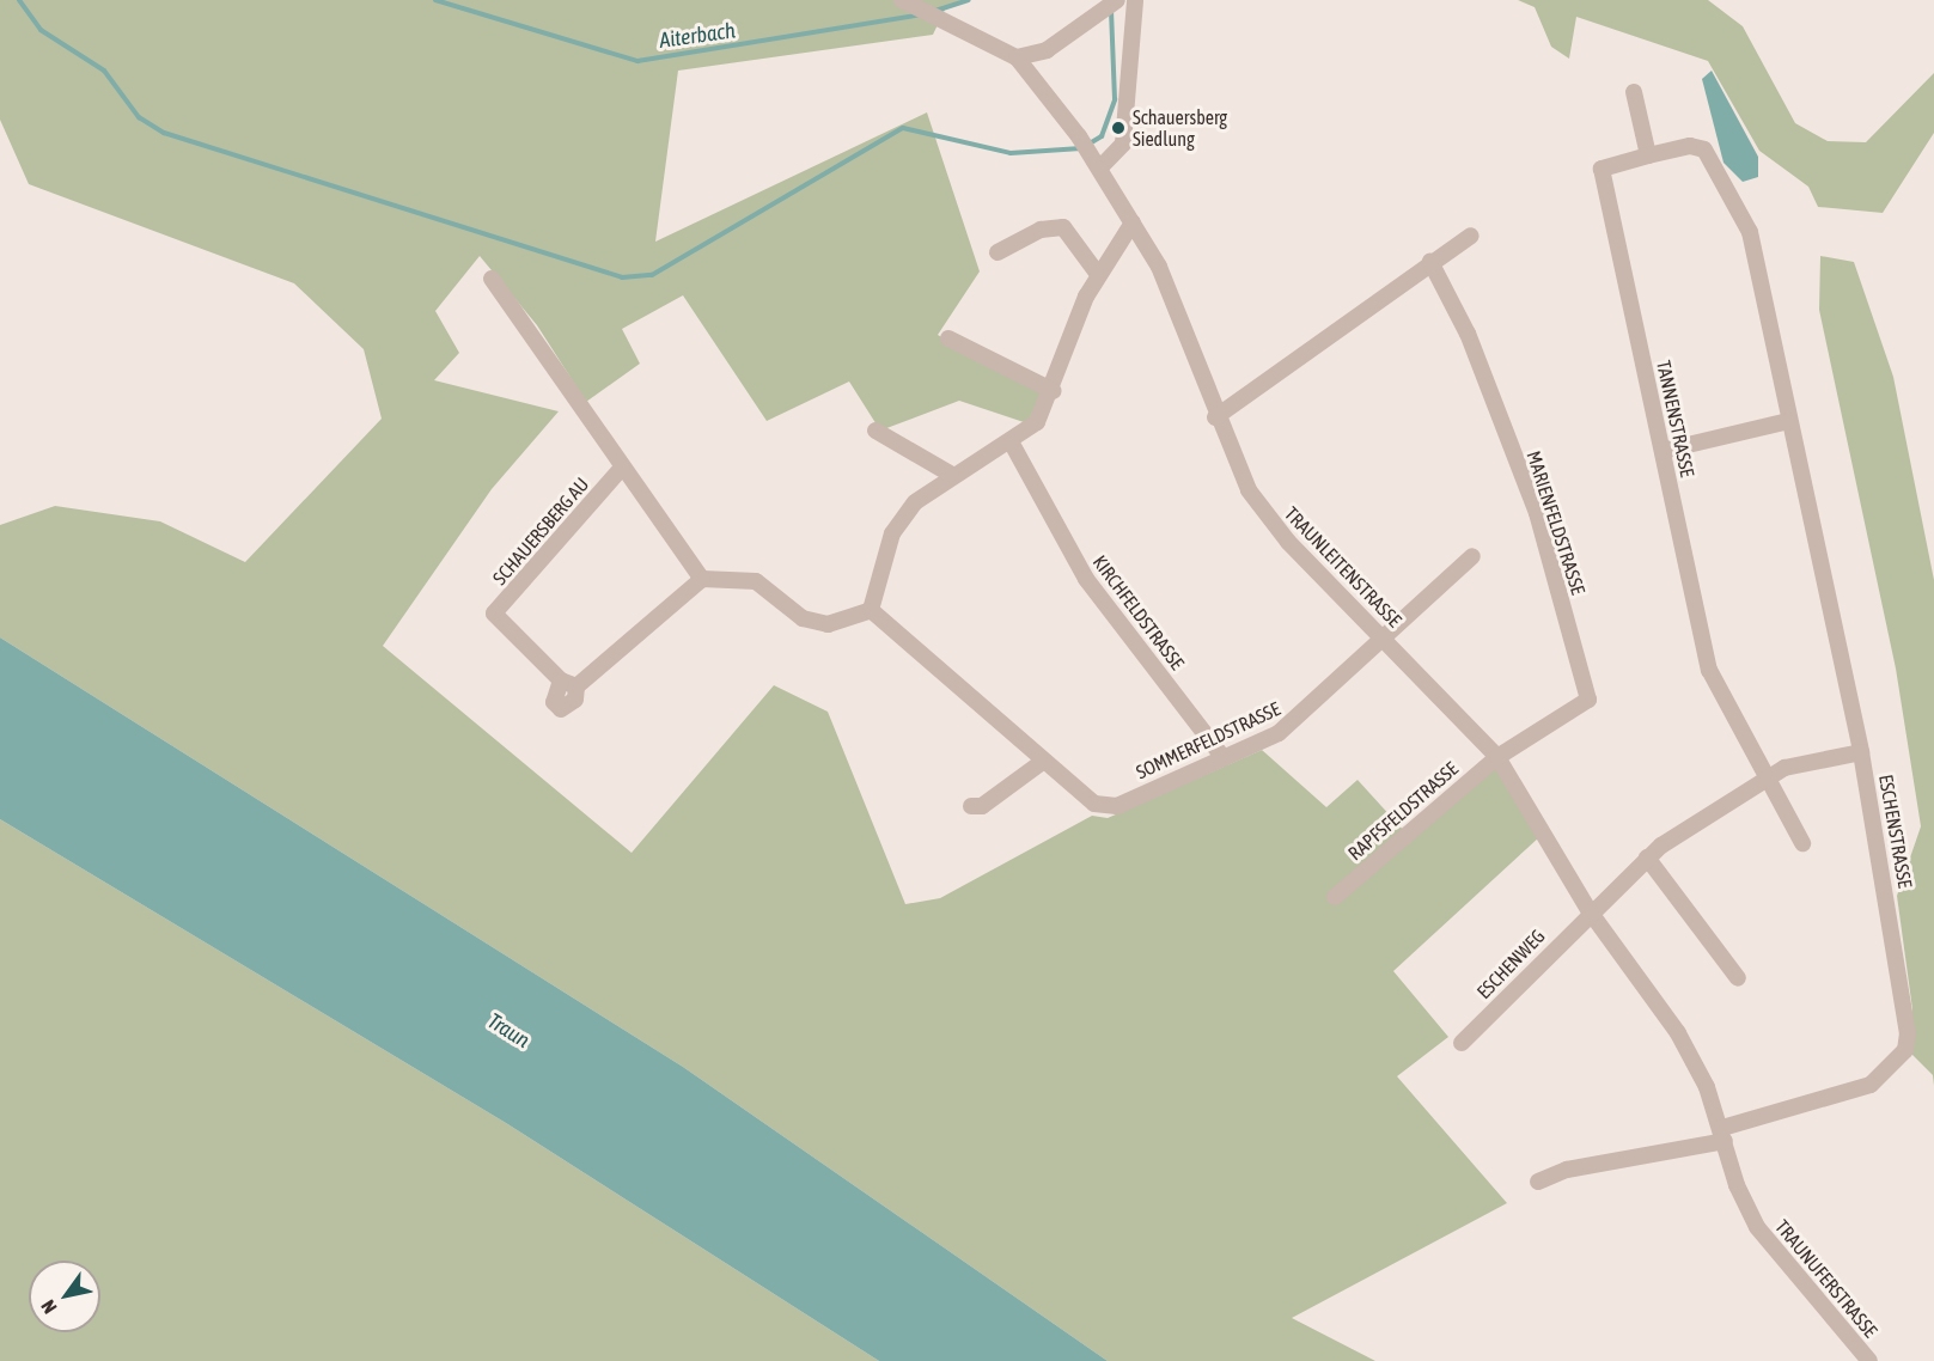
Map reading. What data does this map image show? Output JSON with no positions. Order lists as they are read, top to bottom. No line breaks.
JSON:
{"streets":{"street":["TANNENSTRASSE","MARIENFELDSTRASSE","SCHAUERSBERG AU","TRAUNLEITENSTRASSE","KIRCHFELDSTRASSE","SOMMERFELDSTRASSE","RAPFSFELDSTRASSE","ESCHENSTRASSE","ESCHENWEG","TRAUNUFERSTRASSE"]},"crossings":[["TANNENSTRASSE","ESCHENSTRASSE"],["MARIENFELDSTRASSE","TRAUNLEITENSTRASSE"],["MARIENFELDSTRASSE","RAPFSFELDSTRASSE"],["TRAUNLEITENSTRASSE","SOMMERFELDSTRASSE"],["TRAUNLEITENSTRASSE","RAPFSFELDSTRASSE"],["TRAUNLEITENSTRASSE","ESCHENSTRASSE"],["TRAUNLEITENSTRASSE","ESCHENWEG"],["TRAUNLEITENSTRASSE","TRAUNUFERSTRASSE"],["KIRCHFELDSTRASSE","SOMMERFELDSTRASSE"],["ESCHENSTRASSE","TRAUNUFERSTRASSE"]],"water":["Aiterbach","Traun"],"places":["Schauersberg Siedlung"],"north":"bottom left"}
